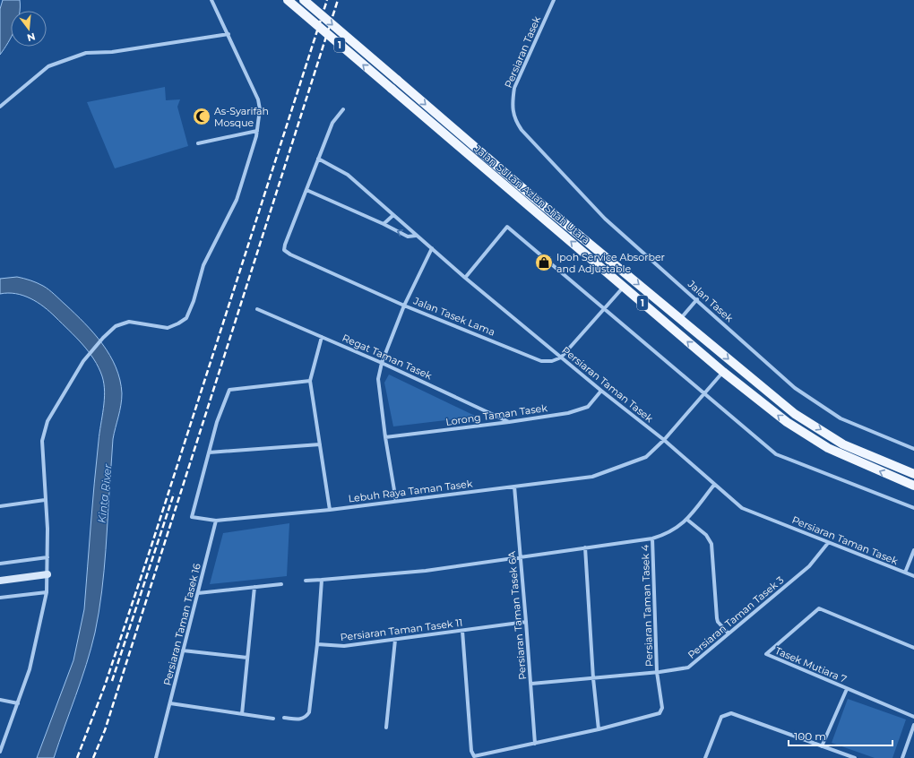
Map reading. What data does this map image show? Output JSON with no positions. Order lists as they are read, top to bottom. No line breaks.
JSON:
{"streets":{"main road":["1","Jalan Sultan Azlan Shah Utara"],"street":["Persiaran Tasek","Jalan Tasek","Jalan Tasek Lama","Regat Taman Tasek","Persiaran Taman Tasek","Lorong Taman Tasek","Lebuh Raya Taman Tasek","Persiaran Taman Tasek 4","Persiaran Taman Tasek 6A","Persiaran Taman Tasek 3","Persiaran Taman Tasek 16","Persiaran Taman Tasek 11","Tasek Mutiara 7"]},"crossings":[["Persiaran Tasek","Jalan Tasek"],["Jalan Sultan Azlan Shah Utara","Lebuh Raya Taman Tasek"],["Jalan Tasek Lama","Persiaran Taman Tasek"],["Regat Taman Tasek","Lorong Taman Tasek"],["Persiaran Taman Tasek","Lorong Taman Tasek"],["Persiaran Taman Tasek","Lebuh Raya Taman Tasek"],["Persiaran Taman Tasek","Persiaran Taman Tasek 3"],["Lebuh Raya Taman Tasek","Persiaran Taman Tasek 6A"],["Lebuh Raya Taman Tasek","Persiaran Taman Tasek 16"],["Persiaran Taman Tasek 4","Persiaran Taman Tasek 3"],["Persiaran Taman Tasek 6A","Persiaran Taman Tasek 3"],["Persiaran Taman Tasek 6A","Persiaran Taman Tasek 11"]],"water":["Kinta River"],"places":{"mosque":["As-Syarifah Mosque"],"shop":["Ipoh Service Absorber and Adjustable"]},"scale_bar":"100 m","north":"bottom"}
